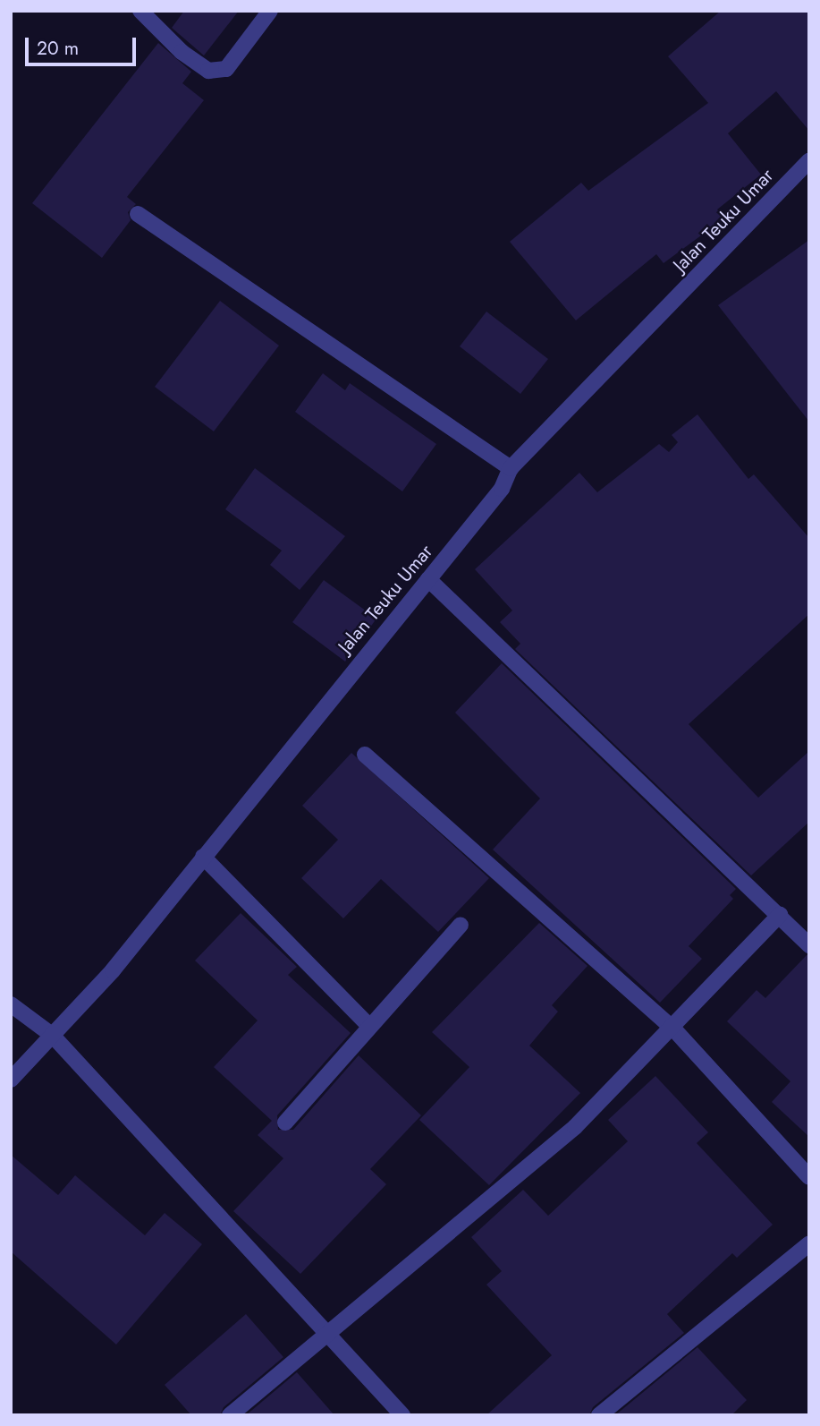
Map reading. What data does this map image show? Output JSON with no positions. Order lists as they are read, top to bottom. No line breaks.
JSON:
{"streets":{"street":["Jalan Teuku Umar"]},"scale_bar":"20 m"}
